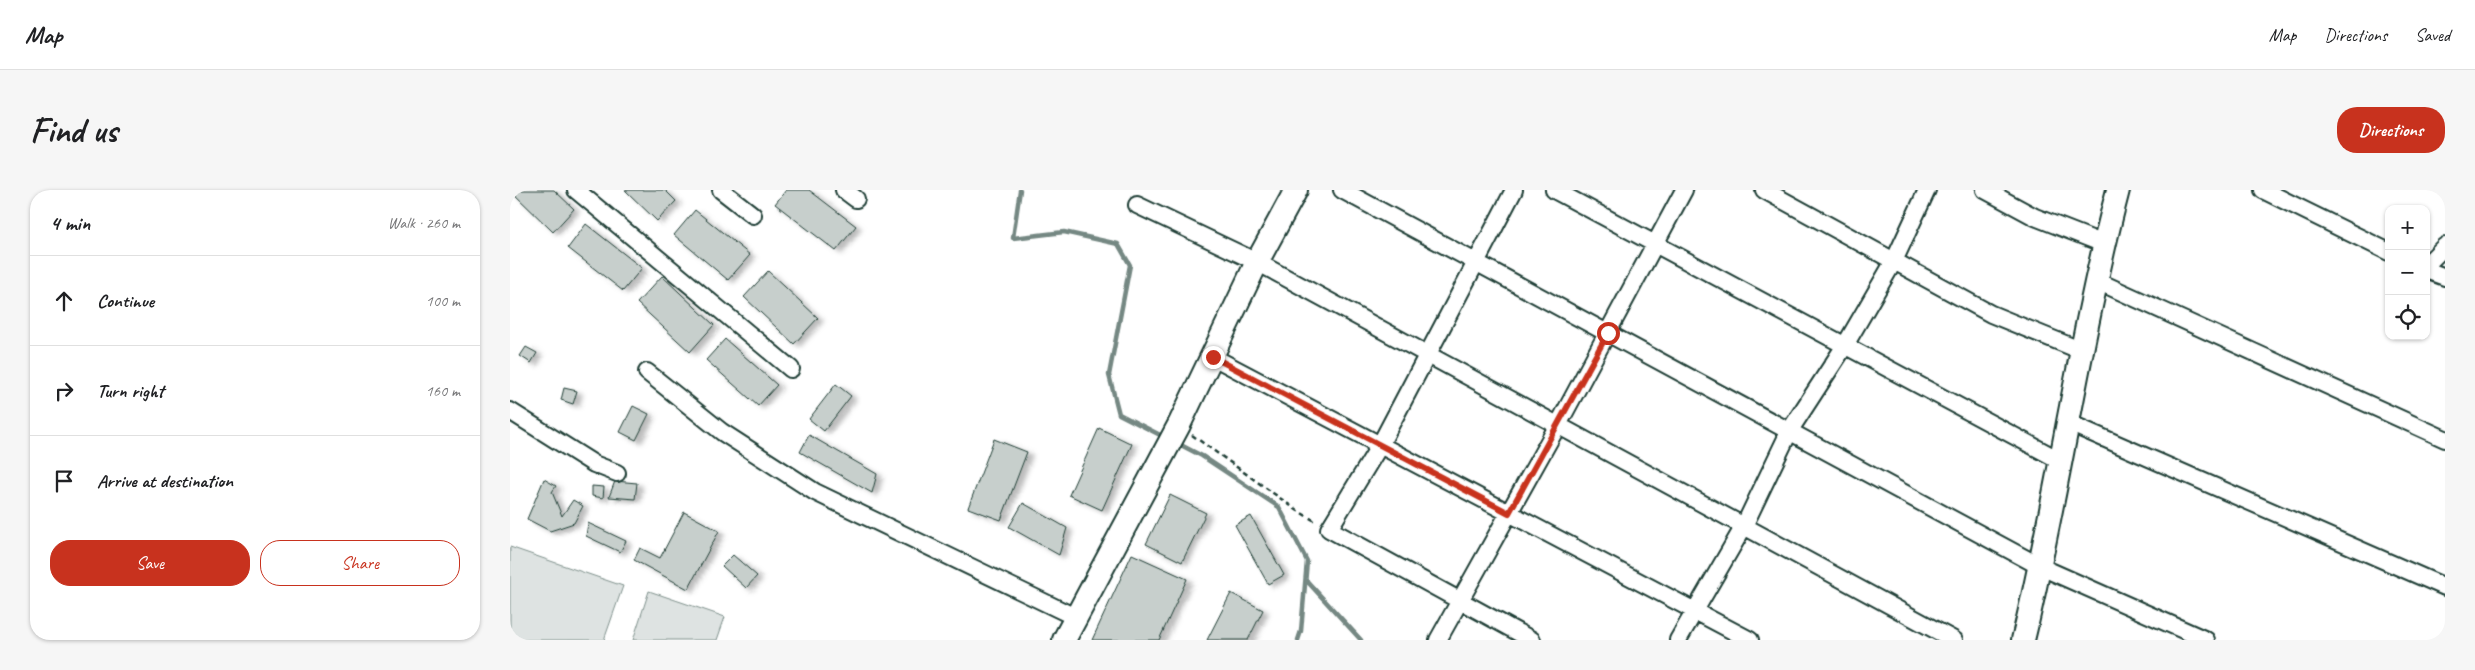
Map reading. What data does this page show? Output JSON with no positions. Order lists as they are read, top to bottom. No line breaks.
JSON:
{"page":{"header":"Map","nav":["Map","Directions","Saved"],"buttons":["Directions",["Save","Share"]],"title":"Find us","heading":["4 min","Walk · 260 m"],"map_buttons":["+","−"],"list":[["Continue","100 m"],["Turn right","160 m"],"Arrive at destination"]}}
